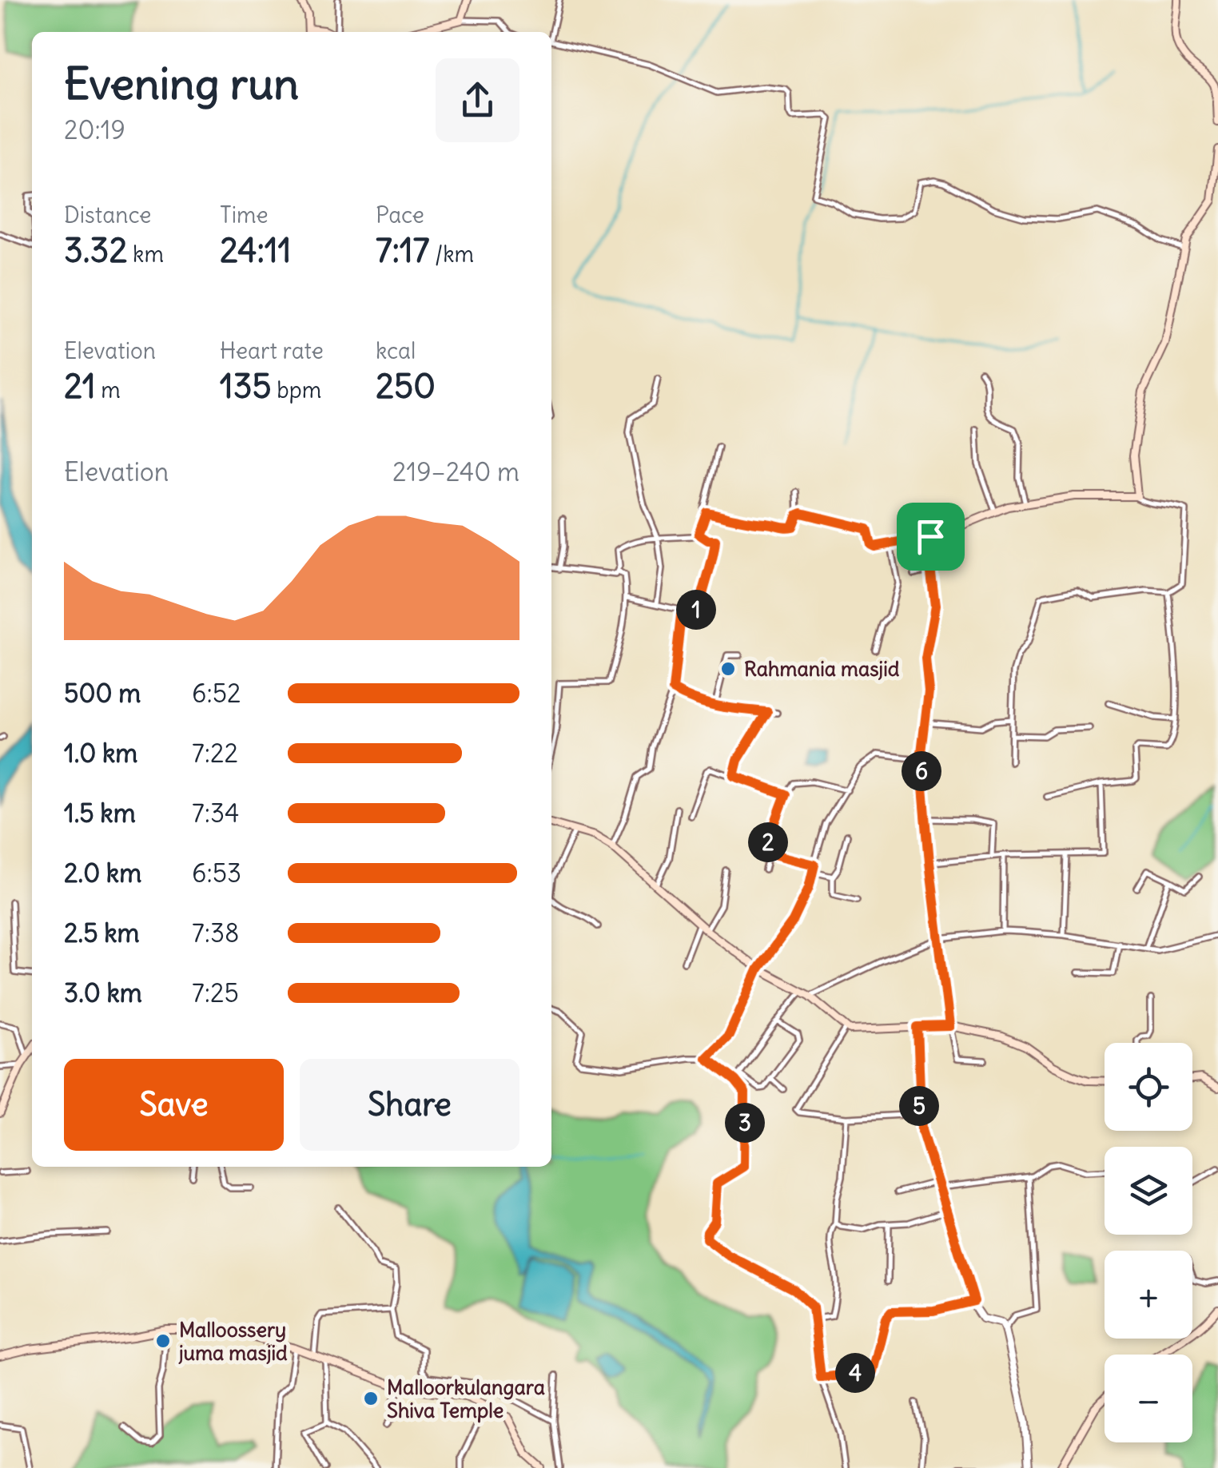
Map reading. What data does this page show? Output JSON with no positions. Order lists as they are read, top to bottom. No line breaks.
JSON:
{"places":["Rahmania masjid","Malloossery juma masjid","Malloorkulangara Shiva Temple"],"page":{"heading":["Evening run","20:19"],"stats":[["Distance","3.32 km"],["Time","24:11"],["Pace","7:17 /km"],["Elevation","21 m"],["Heart rate","135 bpm"],["kcal","250"]],"chart":["Elevation","219–240 m"],"pins":["1","6","2","5","3","4"],"list":[{"name":"500 m","note":"6:52"},{"name":"1.0 km","note":"7:22"},{"name":"1.5 km","note":"7:34"},{"name":"2.0 km","note":"6:53"},{"name":"2.5 km","note":"7:38"},{"name":"3.0 km","note":"7:25"}],"map_buttons":["+","−"],"buttons":["Save","Share"]}}
